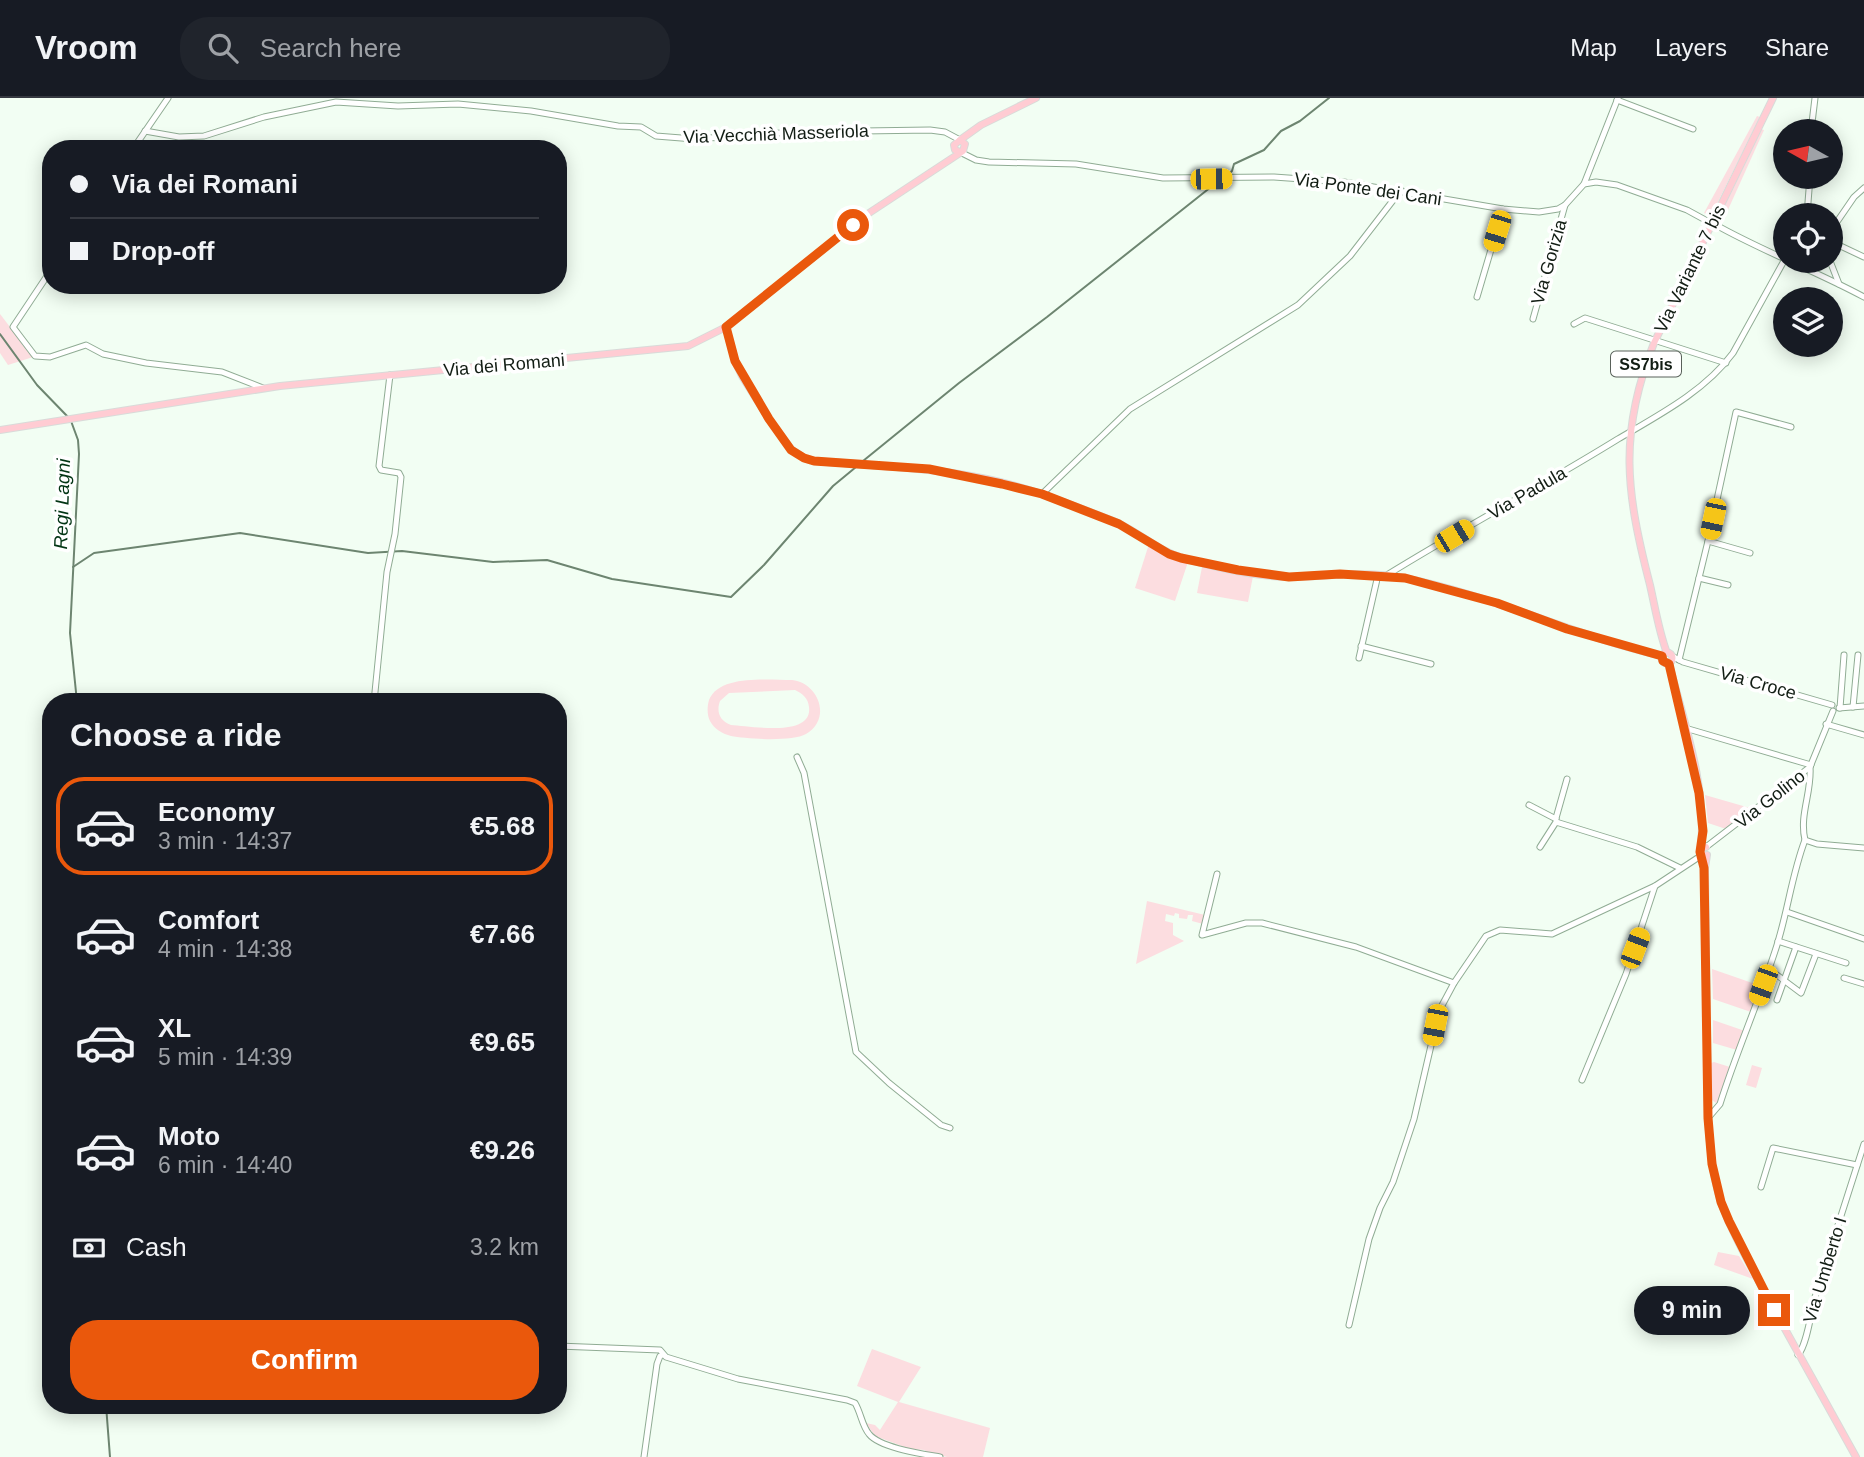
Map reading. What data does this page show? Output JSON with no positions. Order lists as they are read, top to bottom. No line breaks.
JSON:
{"streets":{"main road":["Via Variante 7 bis","SS7bis","Via dei Romani"],"street":["Via Vecchià Masseriola","Via Ponte dei Cani","Via Gorizia","Via Padula","Via Croce","Via Golino","Via Umberto I"]},"crossings":[["Via Vecchià Masseriola","Via Ponte dei Cani"],["Via Vecchià Masseriola","Via dei Romani"],["Via Ponte dei Cani","Via Gorizia"],["Via Ponte dei Cani","Via dei Romani"],["Via Variante 7 bis","SS7bis"],["Via Variante 7 bis","Via Padula"],["Via Variante 7 bis","Via Croce"],["Via Variante 7 bis","Via Golino"],["SS7bis","Via Umberto I"],["Via Croce","Via Golino"]],"water":["Regi Lagni"],"north":"left","page":{"header":"Vroom","search":"Search here","nav":["Map","Layers","Share"],"banner":["Via dei Romani","Drop-off"],"heading":"Choose a ride","list":[{"name":"Economy","note":"3 min · 14:37","value":"€5.68"},{"name":"Comfort","note":"4 min · 14:38","value":"€7.66"},{"name":"XL","note":"5 min · 14:39","value":"€9.65"},{"name":"Moto","note":"6 min · 14:40","value":"€9.26"}],"pay":["Cash","3.2 km"],"bubble":"9 min","buttons":"Confirm"}}
